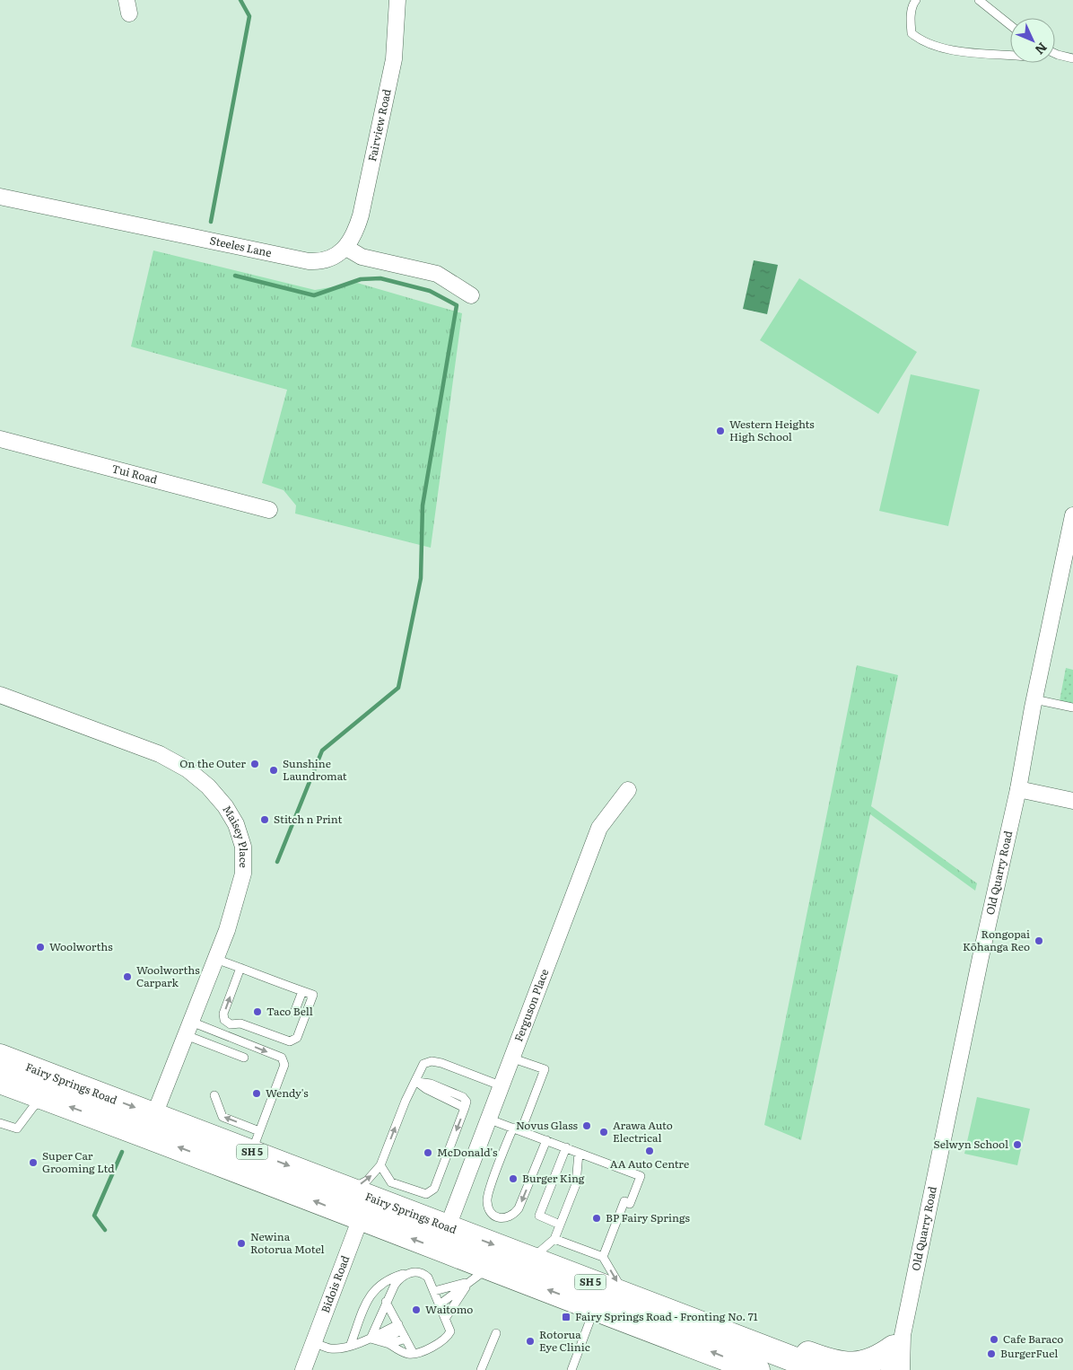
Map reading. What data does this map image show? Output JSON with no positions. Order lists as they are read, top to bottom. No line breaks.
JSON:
{"streets":{"highway":["Fairy Springs Road","SH 5"],"street":["Fairview Road","Steeles Lane","Tui Road","Maisey Place","Old Quarry Road","Ferguson Place","Bidois Road"]},"crossings":[["Fairview Road","Steeles Lane"],["Maisey Place","Fairy Springs Road"],["Ferguson Place","Fairy Springs Road"],["Fairy Springs Road","SH 5"],["Fairy Springs Road","Bidois Road"]],"places":{"other":["Western Heights High School","On the Outer","Sunshine Laundromat","Stitch n Print","Rongopai Kōhanga Reo","Woolworths","Woolworths Carpark","Taco Bell","Wendy's","Novus Glass","Arawa Auto Electrical","Selwyn School","AA Auto Centre","McDonald's","Super Car Grooming Ltd","Burger King","BP Fairy Springs","Newina Rotorua Motel","Waitomo","Cafe Baraco","Rotorua Eye Clinic","BurgerFuel"],"transit":["Fairy Springs Road - Fronting No. 71"]},"north":"bottom right"}
